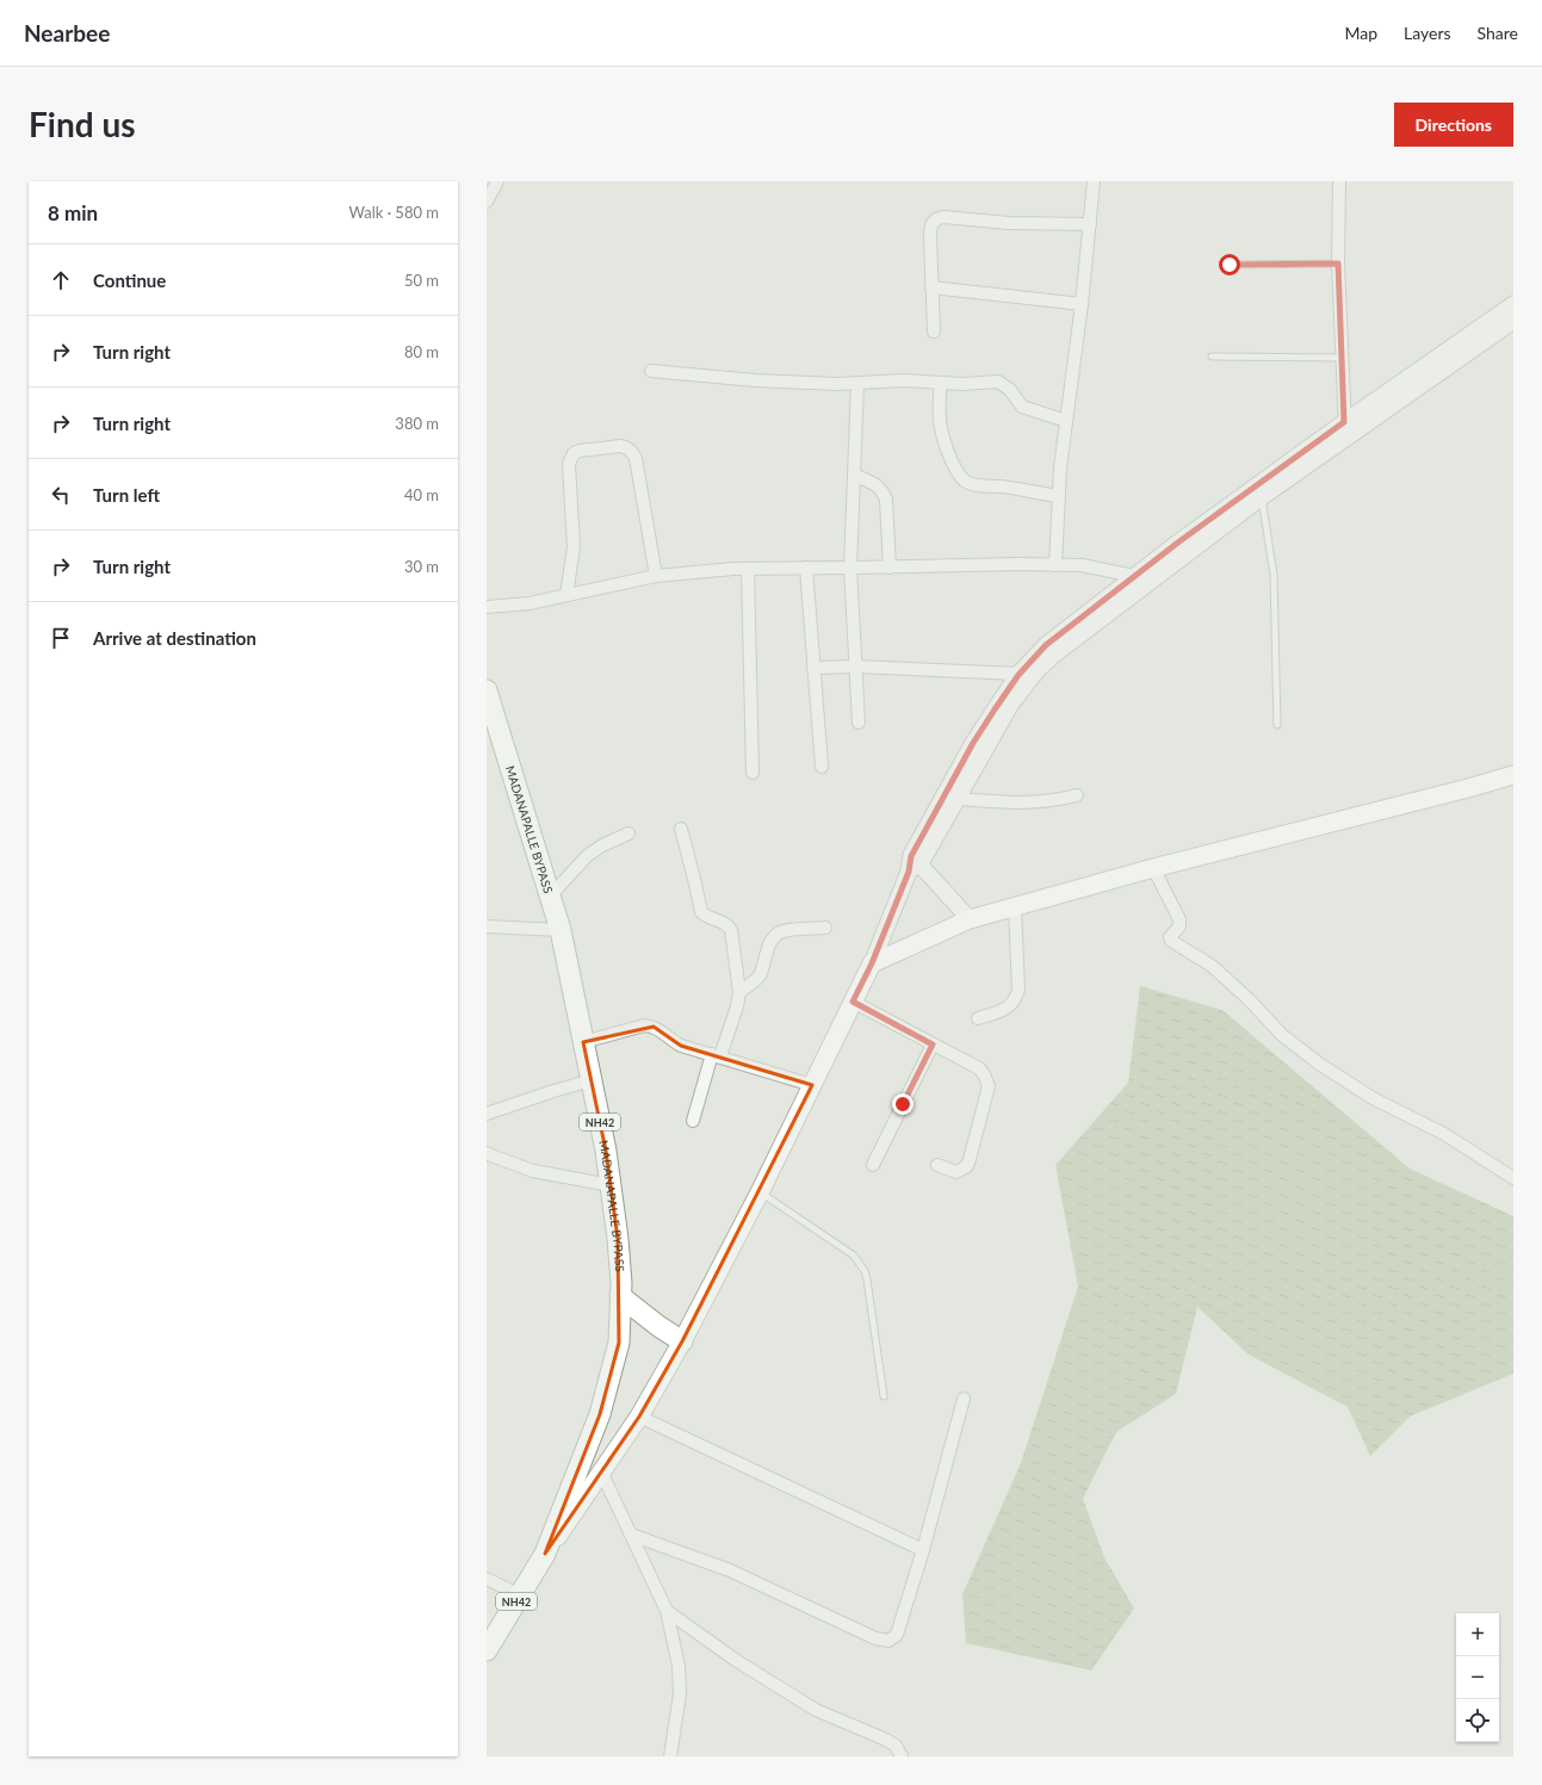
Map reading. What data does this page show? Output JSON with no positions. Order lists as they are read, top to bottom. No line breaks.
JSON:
{"streets":{"highway":["MADANAPALLE BYPASS","NH42"]},"crossings":[["MADANAPALLE BYPASS","NH42"]],"page":{"header":"Nearbee","nav":["Map","Layers","Share"],"buttons":"Directions","title":"Find us","heading":["8 min","Walk · 580 m"],"list":[["Continue","50 m"],["Turn right","80 m"],["Turn right","380 m"],["Turn left","40 m"],["Turn right","30 m"],"Arrive at destination"],"map_buttons":["+","−"]}}
